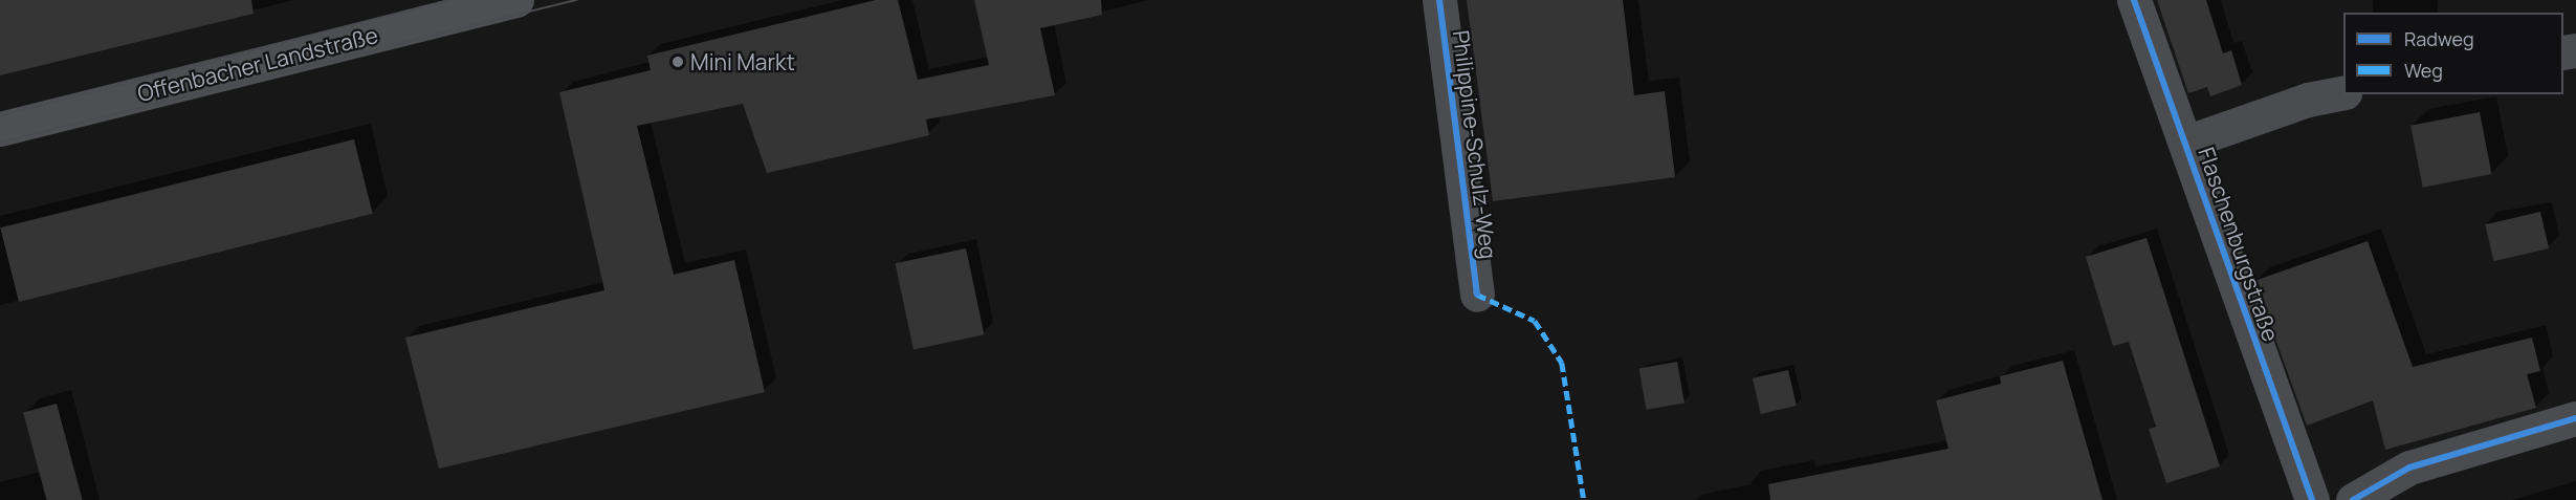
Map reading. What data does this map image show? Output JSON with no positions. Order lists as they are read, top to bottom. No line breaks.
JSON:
{"streets":{"main road":["Offenbacher Landstraße"],"street":["Philippine-Schulz-Weg","Flaschenburgstraße"]},"places":["Mini Markt"],"legend":["Radweg","Weg"]}
